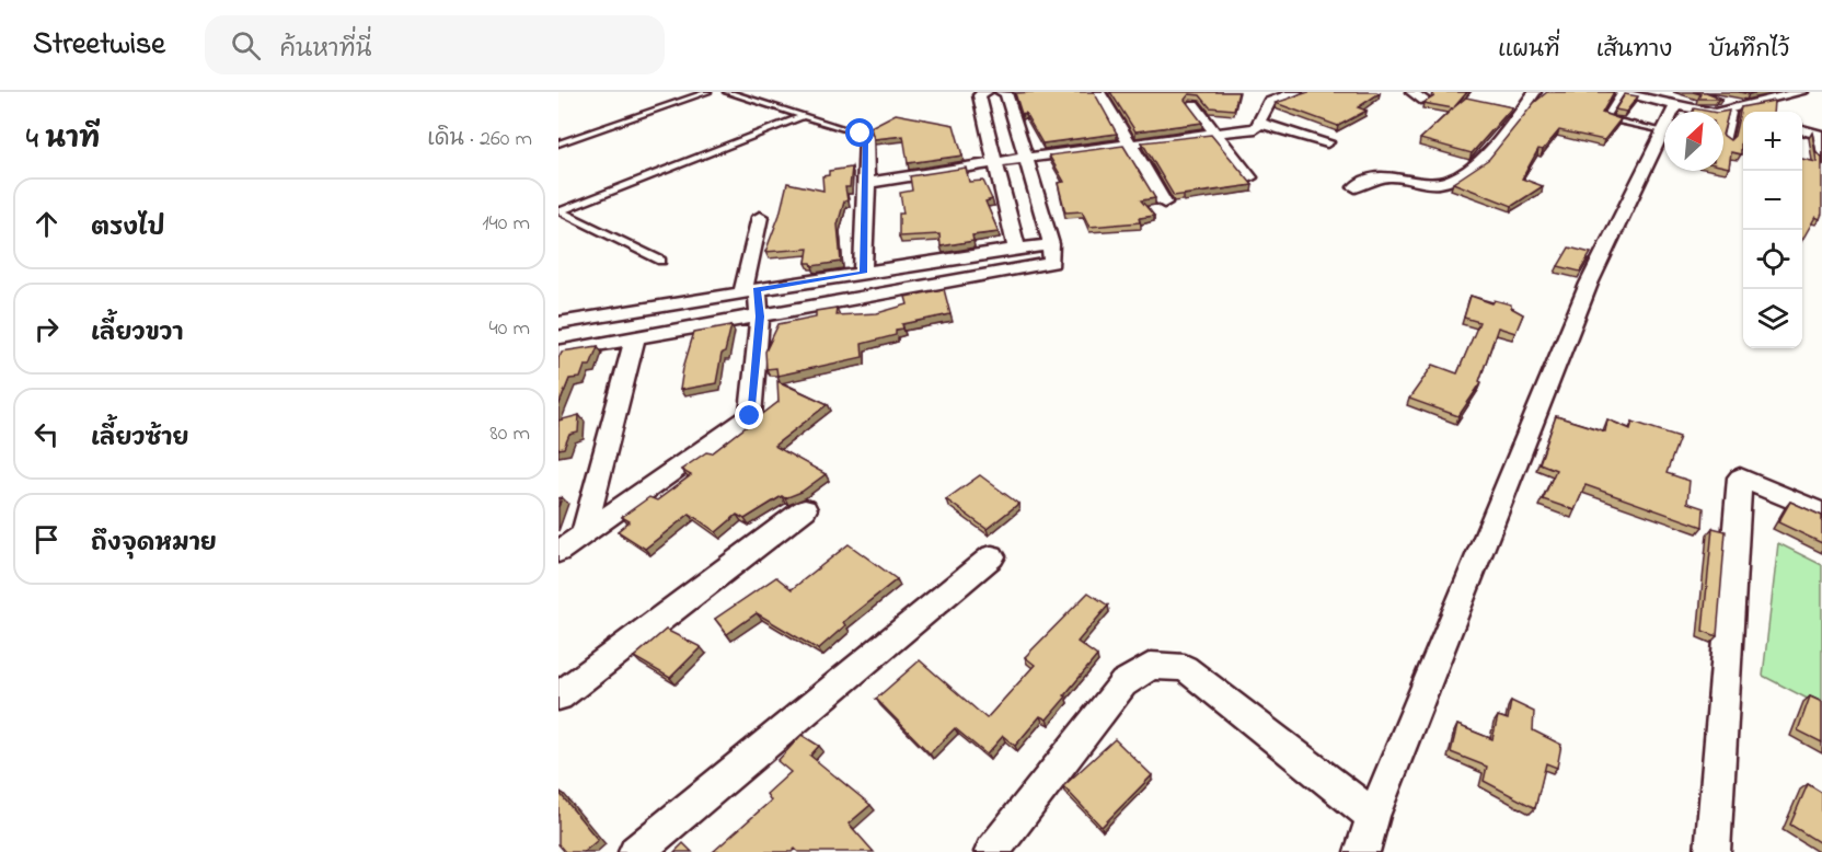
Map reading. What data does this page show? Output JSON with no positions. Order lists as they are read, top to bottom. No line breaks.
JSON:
{"north":"top right","page":{"header":"Streetwise","search":"ค้นหาที่นี่","nav":["แผนที่","เส้นทาง","บันทึกไว้"],"heading":["4 นาที","เดิน · 260 m"],"map_buttons":["+","−"],"list":[["ตรงไป","140 m"],["เลี้ยวขวา","40 m"],["เลี้ยวซ้าย","80 m"],"ถึงจุดหมาย"]}}
